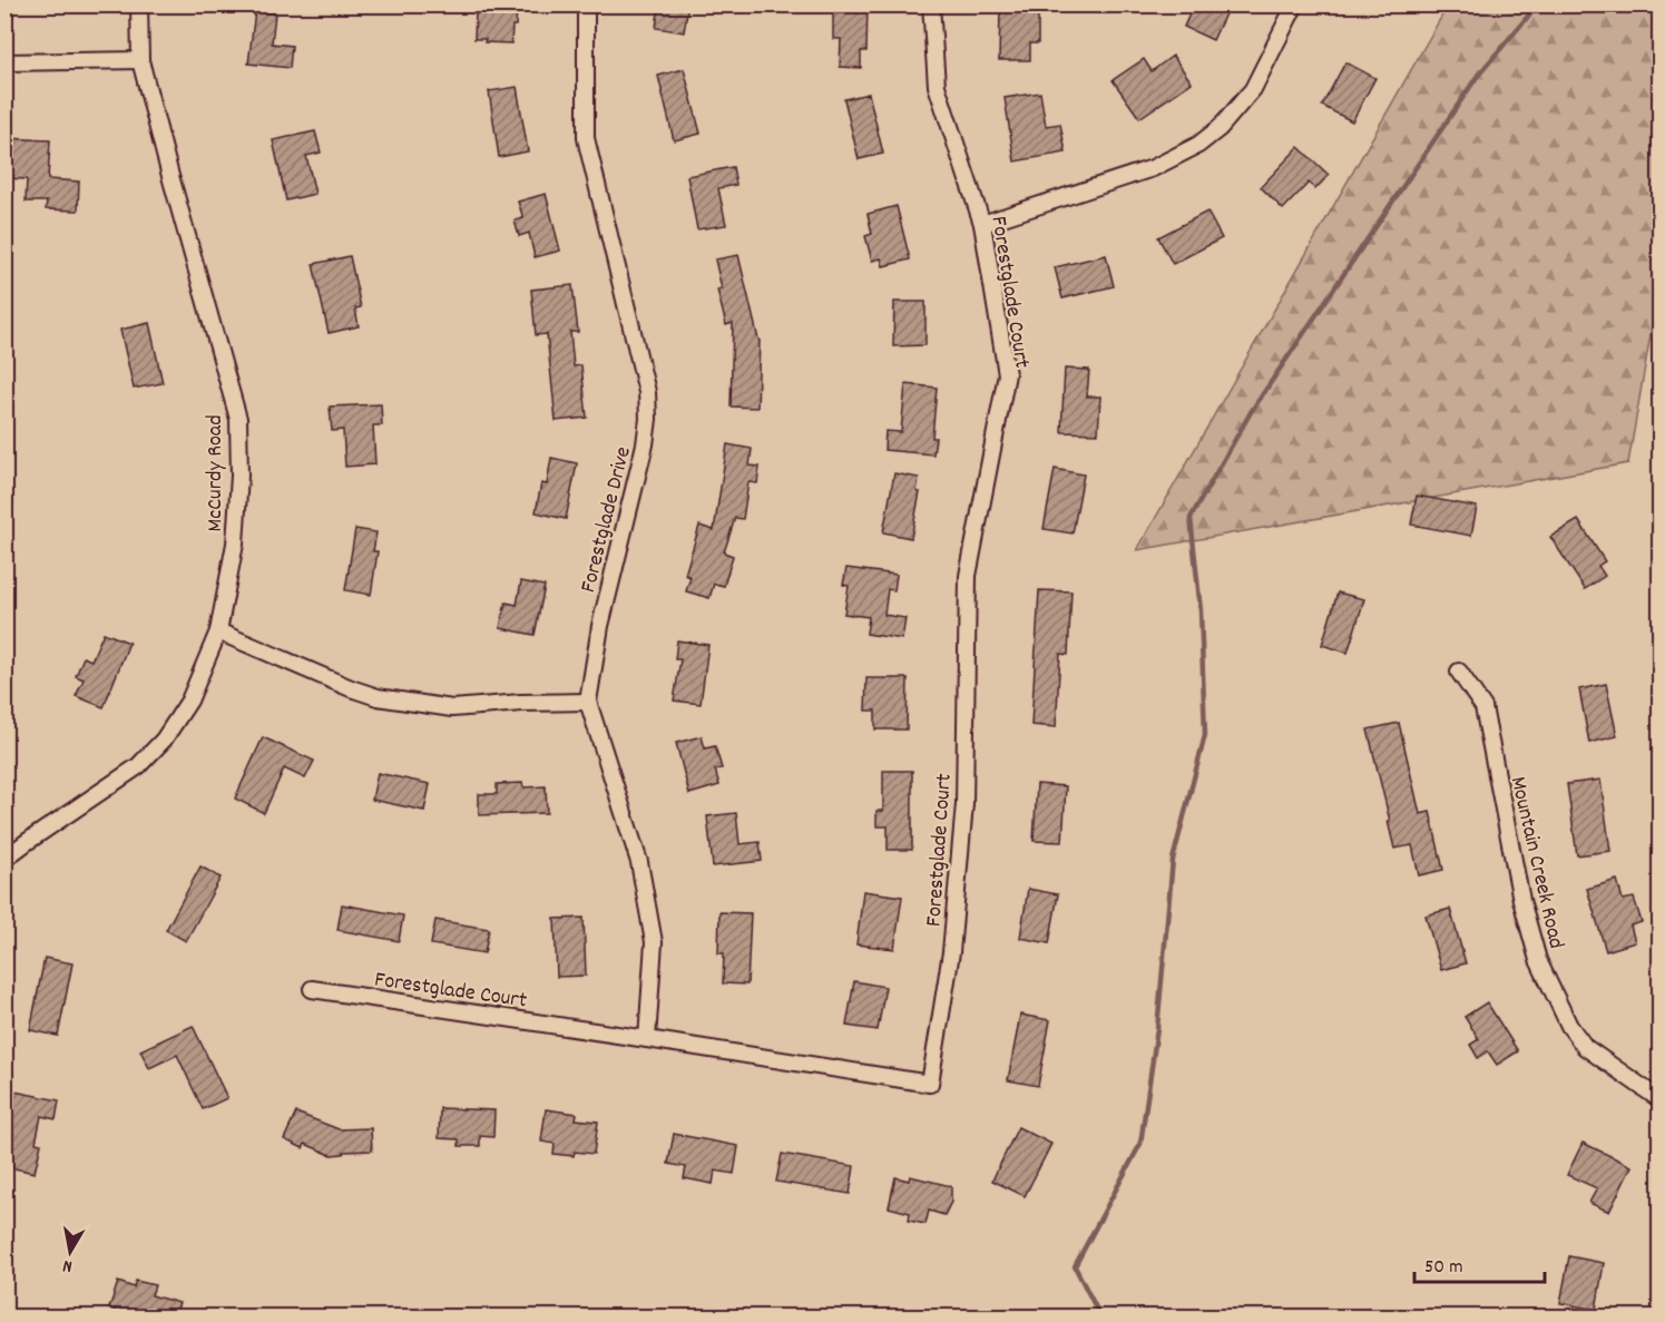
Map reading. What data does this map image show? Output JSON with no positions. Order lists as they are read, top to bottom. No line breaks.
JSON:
{"streets":{"street":["Forestglade Court","McCurdy Road","Forestglade Drive","Mountain Creek Road"]},"crossings":[["Forestglade Court","Forestglade Drive"]],"scale_bar":"50 m","north":"bottom"}
